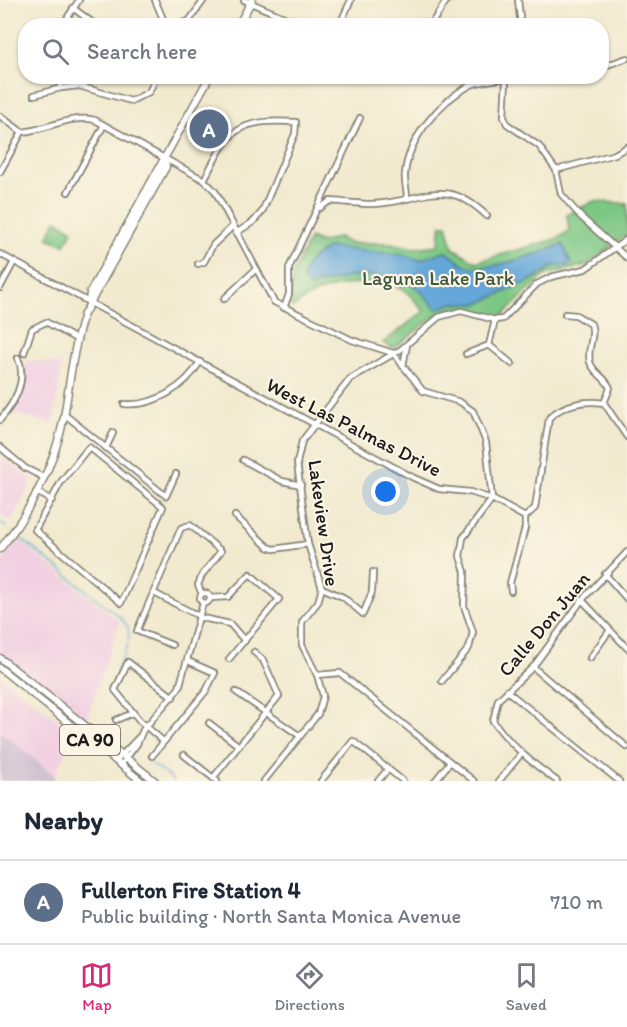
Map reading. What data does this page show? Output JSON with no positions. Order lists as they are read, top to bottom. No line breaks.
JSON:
{"streets":{"main road":["CA 90"],"street":["West Las Palmas Drive","Lakeview Drive","Calle Don Juan"]},"crossings":[["West Las Palmas Drive","Lakeview Drive"]],"parks":["Laguna Lake Park"],"page":{"search":"Search here","pins":"A","heading":"Nearby","list":[{"mark":"A","name":"Fullerton Fire Station 4","note":"Public building · North Santa Monica Avenue","value":"710 m"}],"nav":["Map","Directions","Saved"]}}
